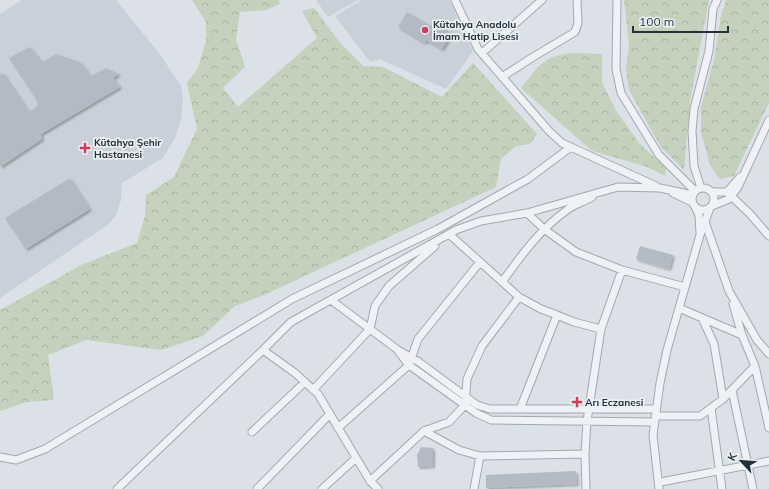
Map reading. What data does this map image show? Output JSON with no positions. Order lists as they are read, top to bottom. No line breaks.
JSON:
{"places":{"other":["Kütahya Anadolu İmam Hatip Lisesi"],"health":["Kütahya Şehir Hastanesi","Arı Eczanesi"]},"scale_bar":"100 m","north":"top left"}
